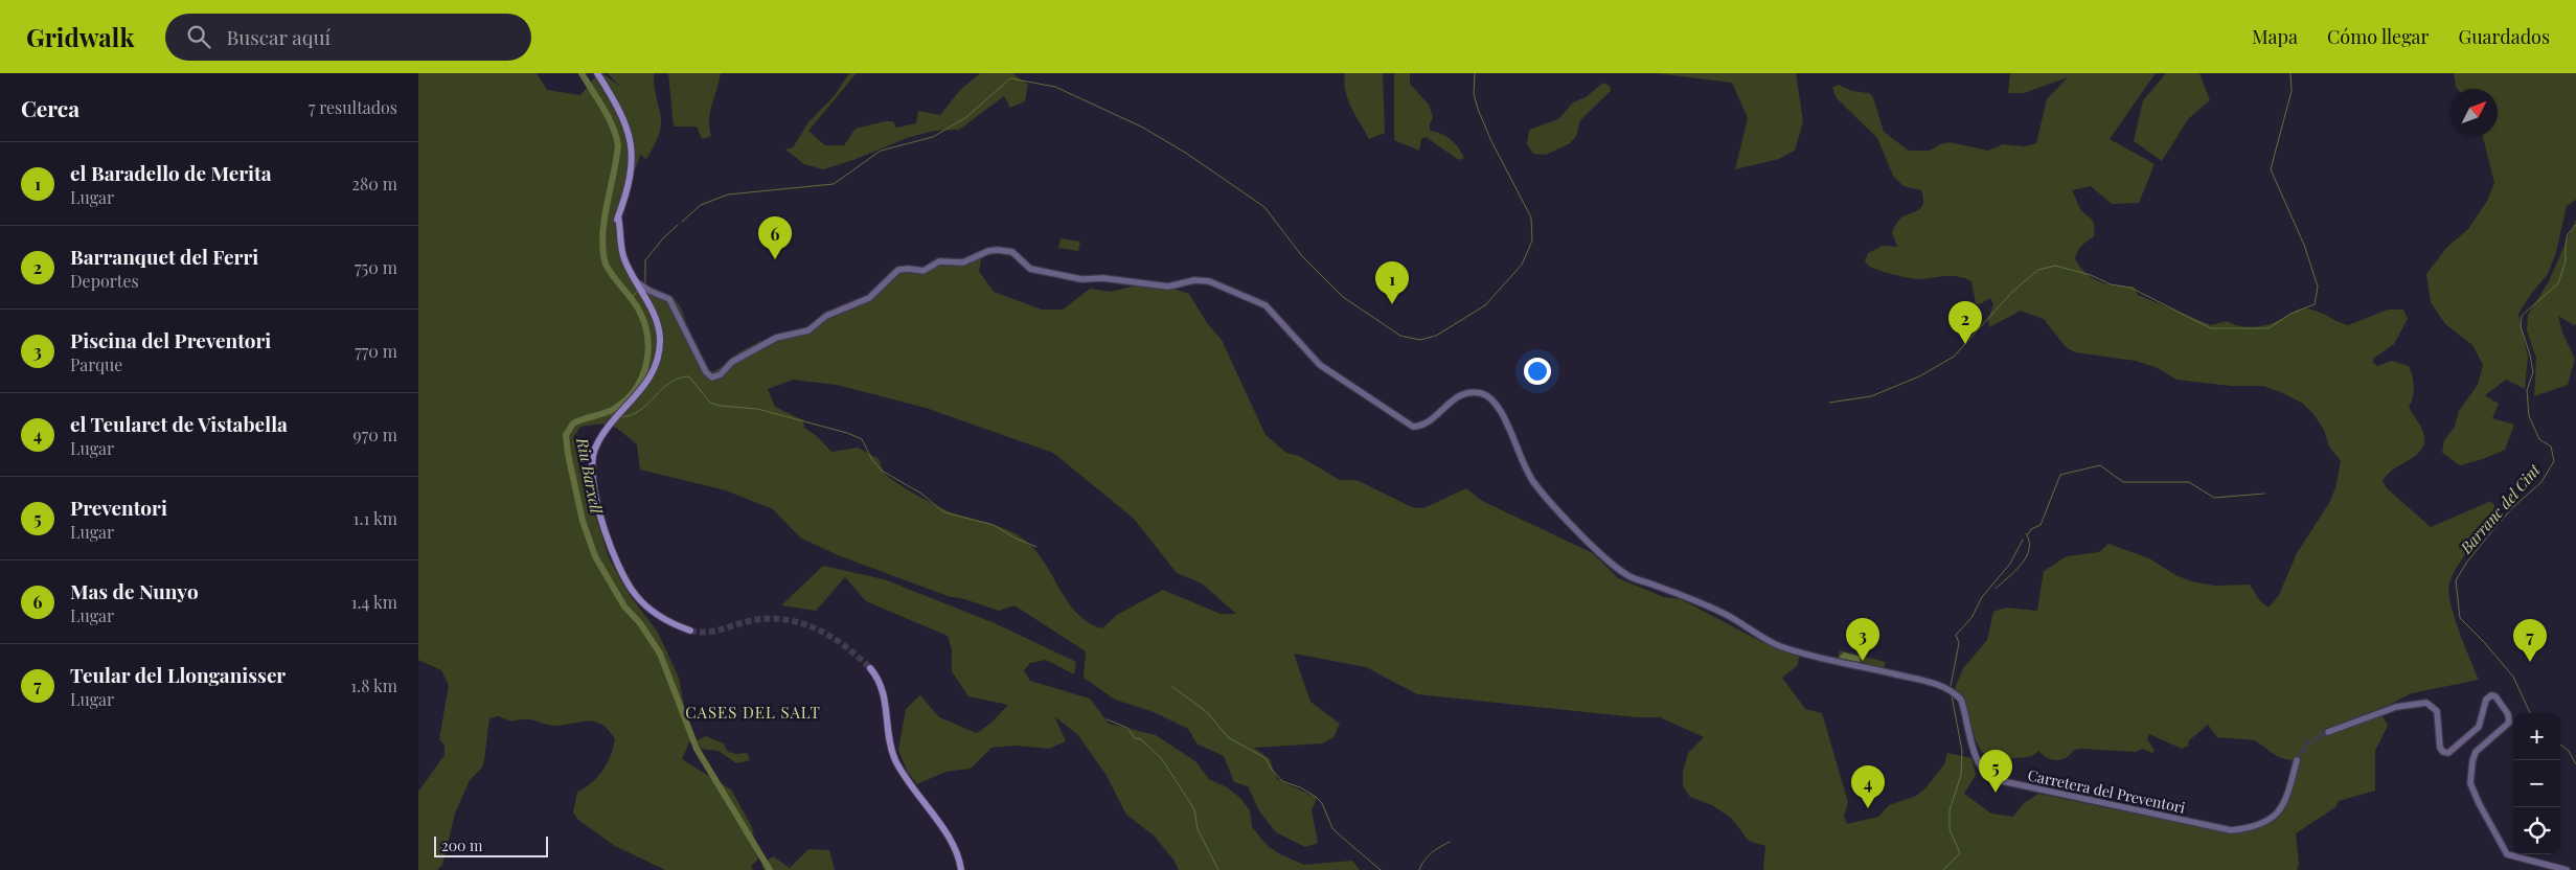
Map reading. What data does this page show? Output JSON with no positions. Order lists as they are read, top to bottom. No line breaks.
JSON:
{"streets":{"street":["Carretera del Preventori"]},"districts":["CASES DEL SALT"],"water":["Riu Barxell","Barranc del Cint"],"scale_bar":"200 m","north":"top right","page":{"header":"Gridwalk","search":"Buscar aquí","nav":["Mapa","Cómo llegar","Guardados"],"heading":["Cerca","7 resultados"],"list":[{"mark":"1","name":"el Baradello de Merita","note":"Lugar","value":"280 m"},{"mark":"2","name":"Barranquet del Ferri","note":"Deportes","value":"750 m"},{"mark":"3","name":"Piscina del Preventori","note":"Parque","value":"770 m"},{"mark":"4","name":"el Teularet de Vistabella","note":"Lugar","value":"970 m"},{"mark":"5","name":"Preventori","note":"Lugar","value":"1.1 km"},{"mark":"6","name":"Mas de Nunyo","note":"Lugar","value":"1.4 km"},{"mark":"7","name":"Teular del Llonganisser","note":"Lugar","value":"1.8 km"}],"pins":["6","1","2","3","7","5","4"],"map_buttons":["+","−"],"scale":"200 m"}}
